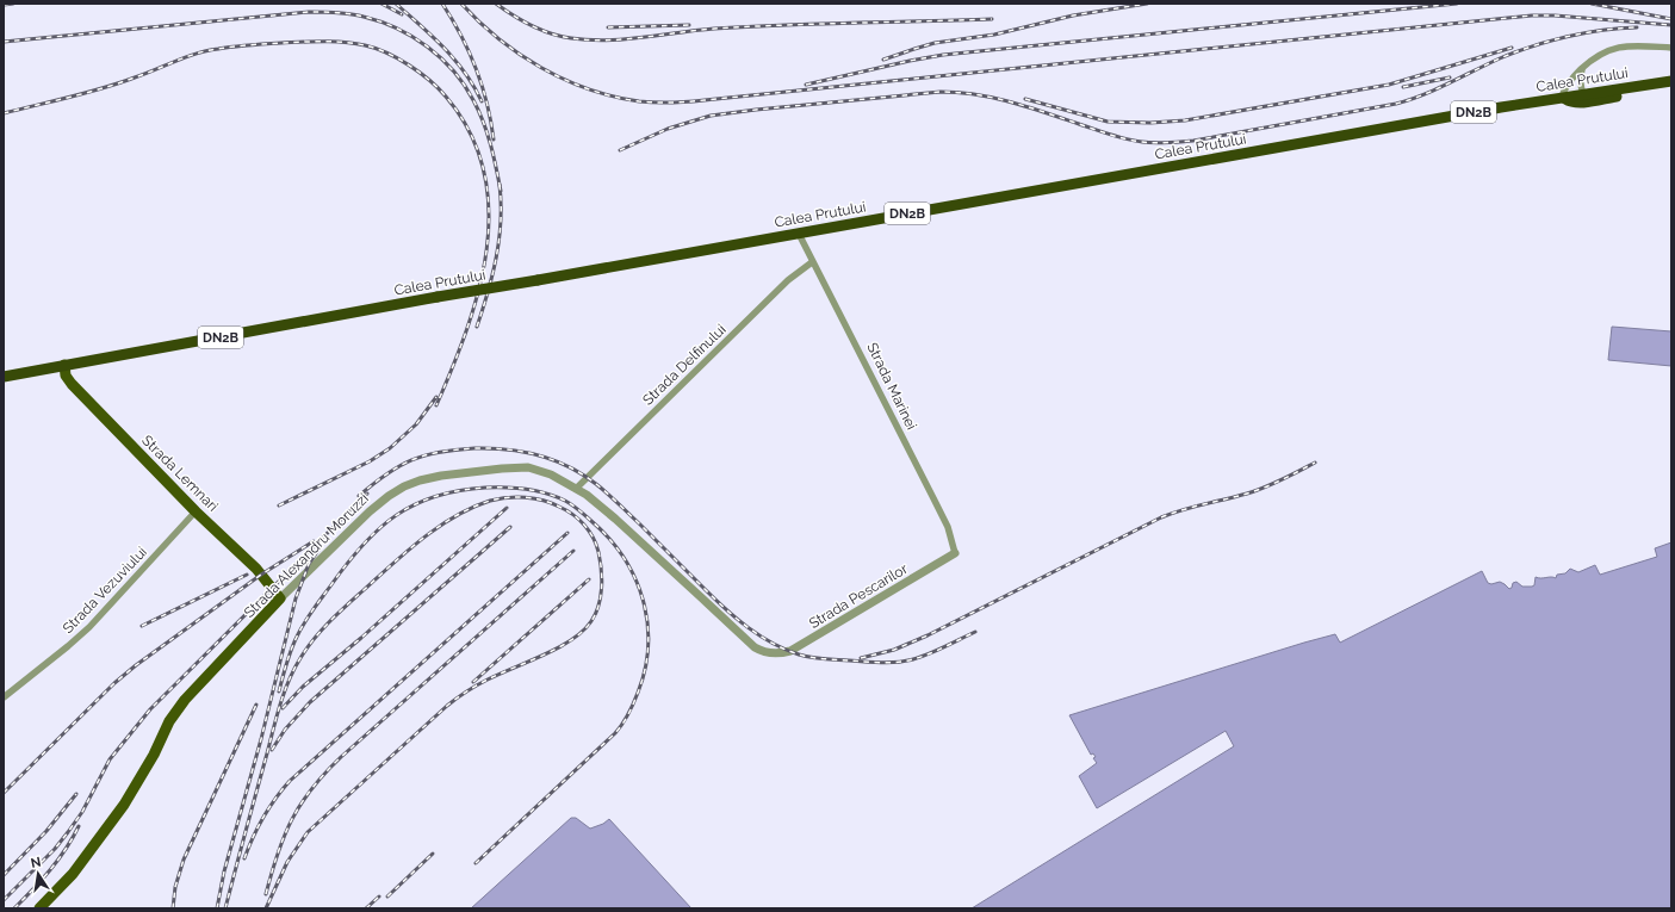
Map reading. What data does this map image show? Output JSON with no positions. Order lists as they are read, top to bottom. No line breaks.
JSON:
{"streets":{"highway":["Calea Prutului","DN2B"],"main road":["Strada Lemnari","Strada Alexandru Moruzzi"],"street":["Strada Delfinului","Strada Marinei","Strada Vezuviului","Strada Pescarilor"]},"crossings":[["Calea Prutului","Strada Marinei"],["Calea Prutului","Strada Lemnari"],["Strada Delfinului","Strada Marinei"],["Strada Delfinului","Strada Alexandru Moruzzi"],["Strada Marinei","Strada Pescarilor"],["Strada Lemnari","Strada Alexandru Moruzzi"],["Strada Lemnari","Strada Vezuviului"],["Strada Alexandru Moruzzi","Strada Pescarilor"]],"north":"top"}
